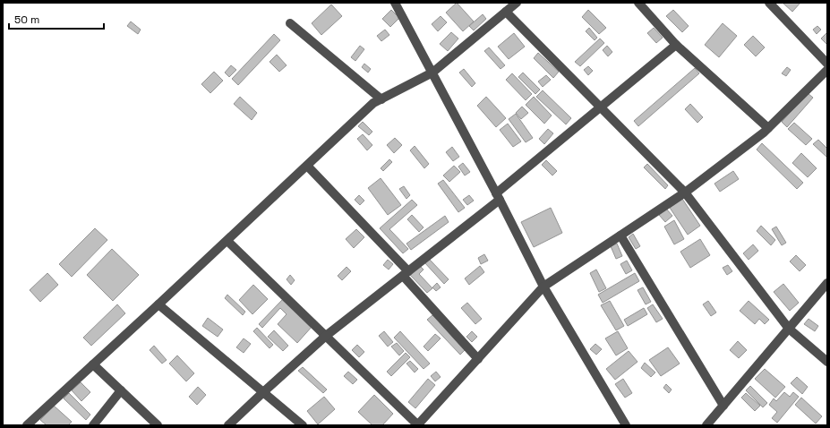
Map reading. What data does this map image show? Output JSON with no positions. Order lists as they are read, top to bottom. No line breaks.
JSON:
{"scale_bar":"50 m"}
